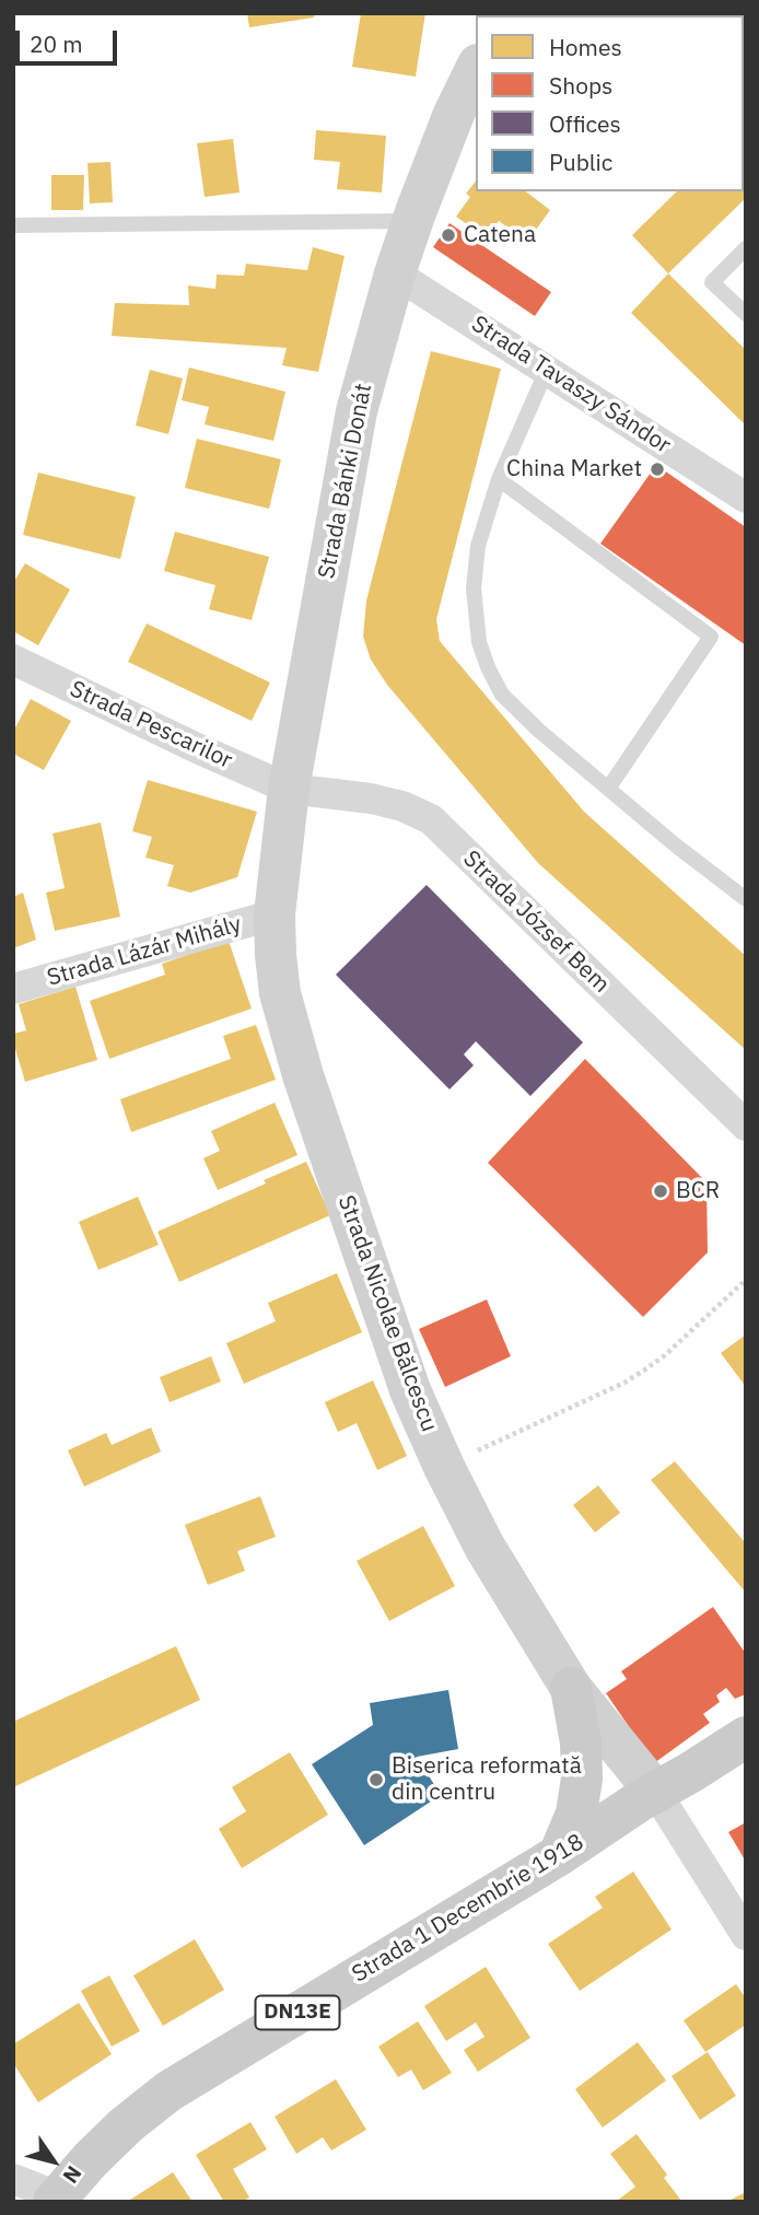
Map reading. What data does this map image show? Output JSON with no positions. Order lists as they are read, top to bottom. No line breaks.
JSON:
{"streets":{"main road":["Strada 1 Decembrie 1918","DN13E"],"street":["Strada Tavaszy Sándor","Strada Bánki Donát","Strada Pescarilor","Strada József Bem","Strada Lázár Mihály","Strada Nicolae Bălcescu"]},"crossings":[["Strada Tavaszy Sándor","Strada Bánki Donát"],["Strada Bánki Donát","Strada Pescarilor"],["Strada Bánki Donát","Strada József Bem"],["Strada Bánki Donát","Strada Lázár Mihály"],["Strada Bánki Donát","Strada Nicolae Bălcescu"],["Strada Pescarilor","Strada József Bem"],["Strada Lázár Mihály","Strada Nicolae Bălcescu"],["Strada Nicolae Bălcescu","Strada 1 Decembrie 1918"]],"places":["Catena","China Market","BCR","Biserica reformată din centru"],"legend":["Homes","Shops","Offices","Public"],"scale_bar":"20 m","north":"bottom right"}
